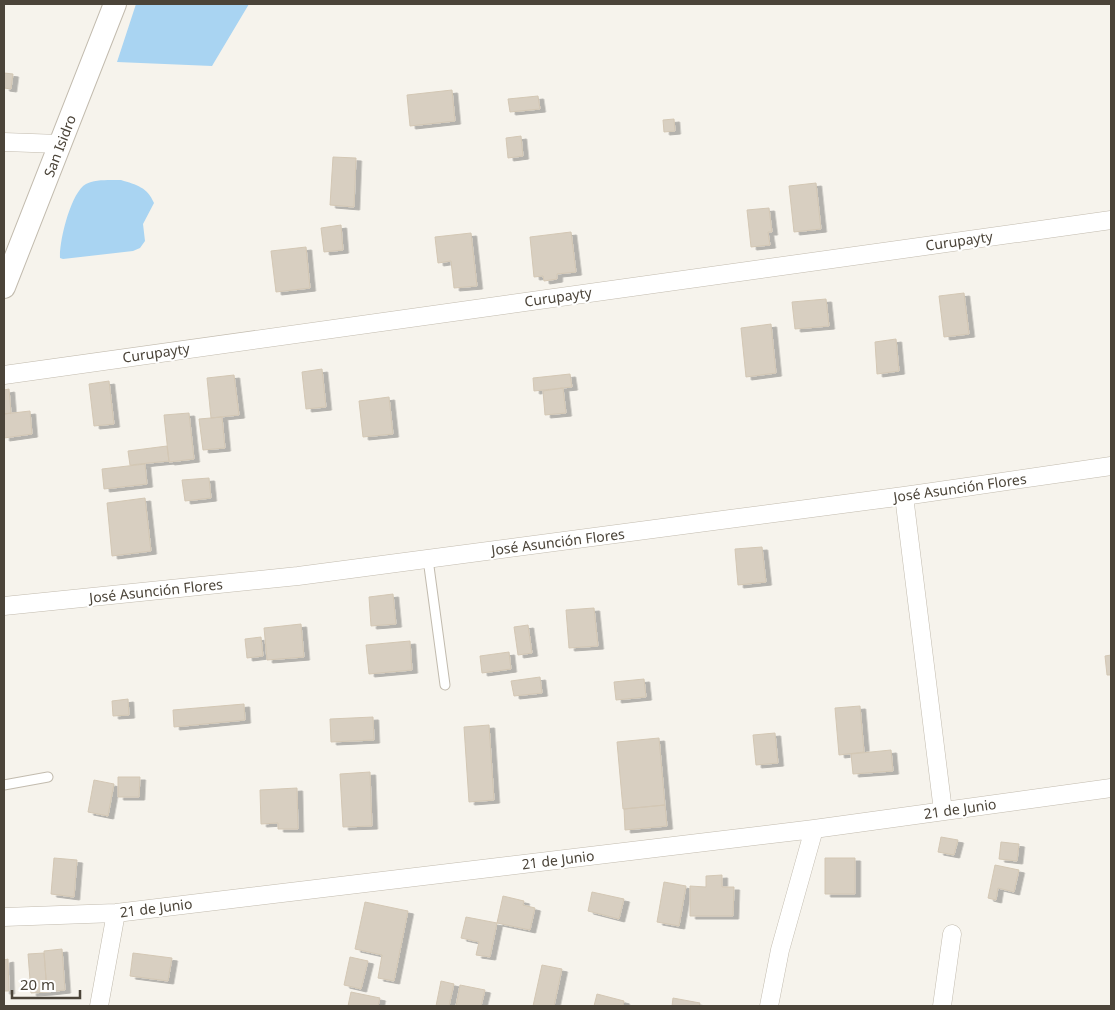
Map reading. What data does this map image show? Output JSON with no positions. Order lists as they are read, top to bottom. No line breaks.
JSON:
{"streets":{"street":["San Isidro","Curupayty","José Asunción Flores","21 de Junio"]},"scale_bar":"20 m"}
